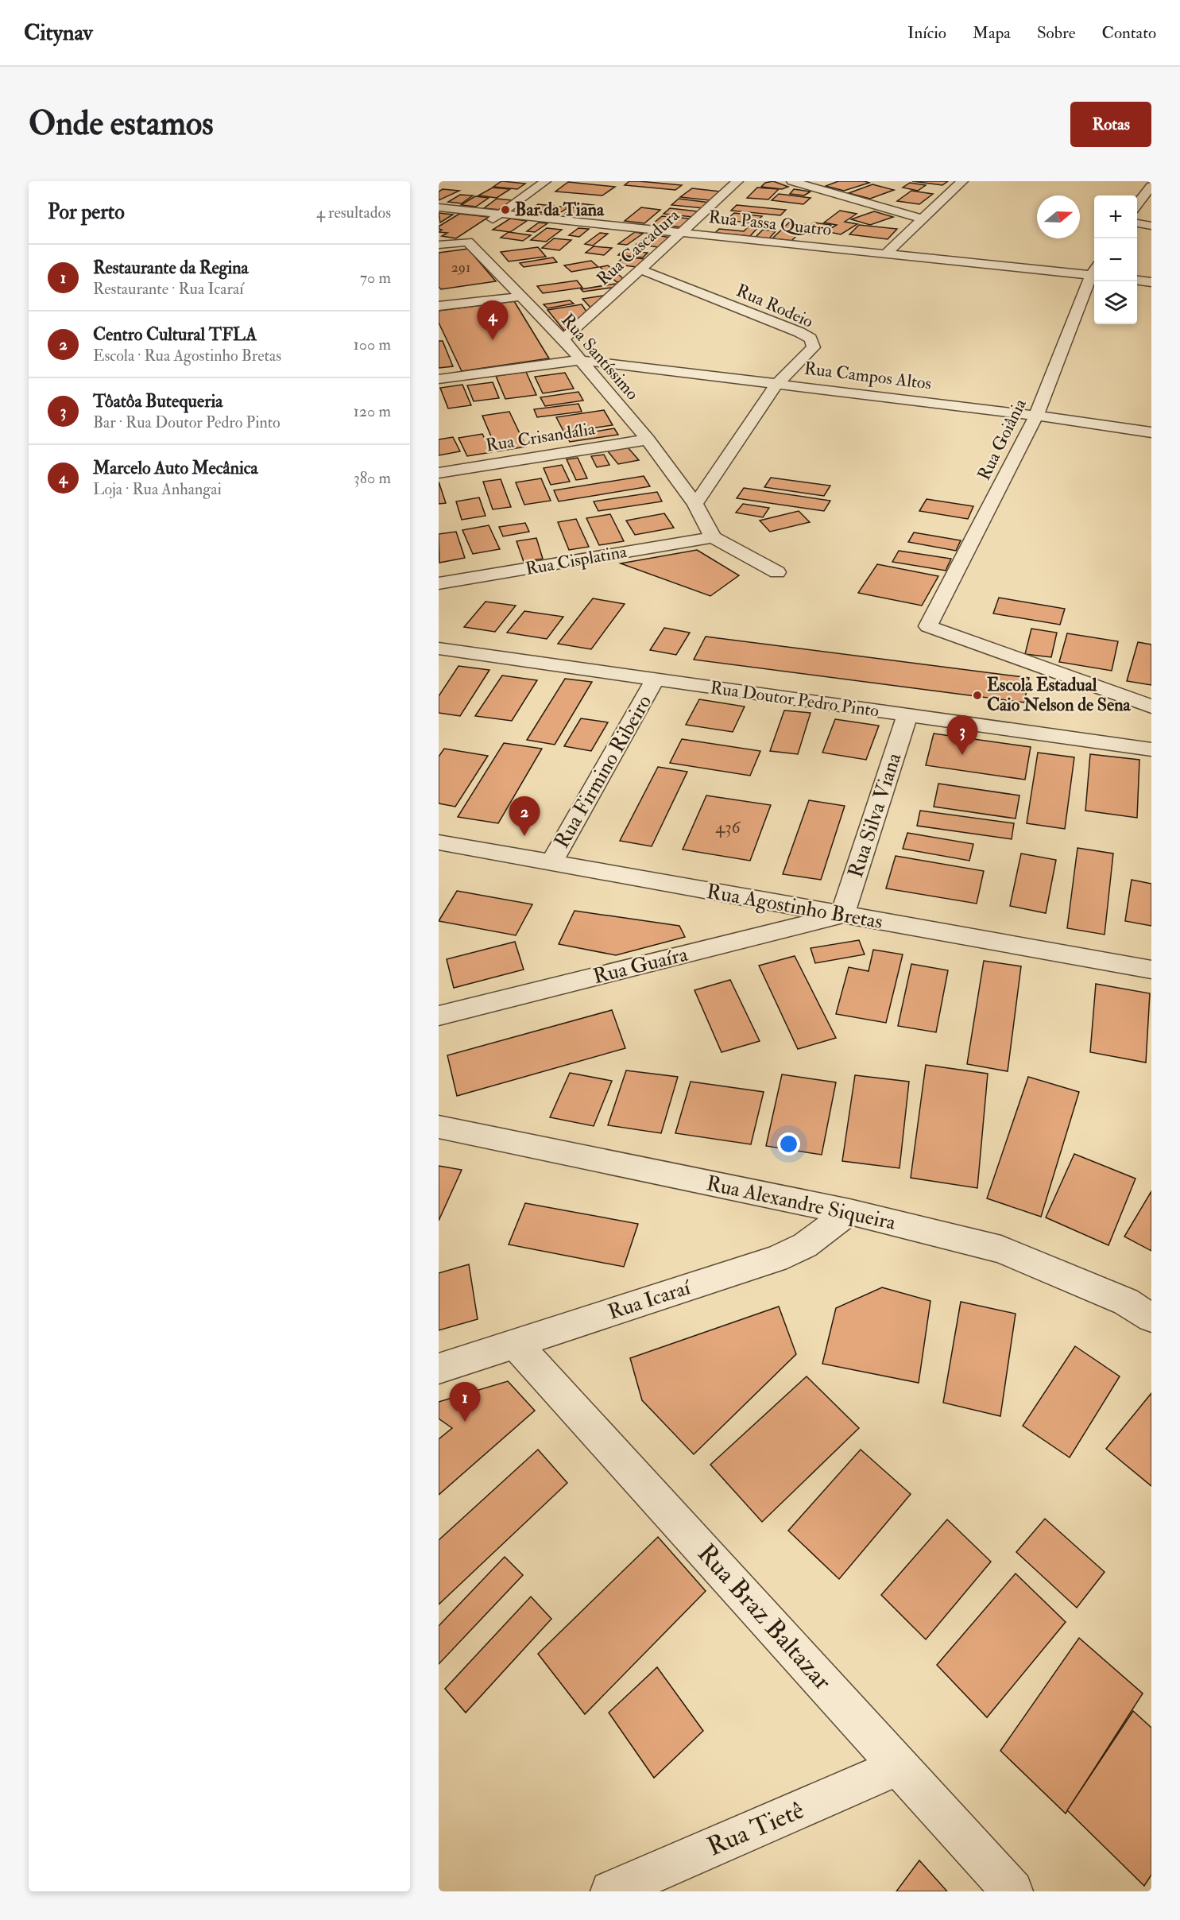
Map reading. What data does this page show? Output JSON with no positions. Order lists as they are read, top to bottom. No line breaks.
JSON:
{"streets":{"street":["Rua Passa Quatro","Rua Cascadura","Rua Rodeio","Rua Santíssimo","Rua Campos Altos","Rua Crisandália","Rua Goiânia","Rua Cisplatina","Rua Doutor Pedro Pinto","Rua Firmino Ribeiro","Rua Silva Viana","Rua Agostinho Bretas","Rua Guaíra","Rua Alexandre Siqueira","Rua Icaraí","Rua Braz Baltazar","Rua Tietê"]},"crossings":[["Rua Passa Quatro","Rua Cascadura"],["Rua Cascadura","Rua Rodeio"],["Rua Cascadura","Rua Santíssimo"],["Rua Rodeio","Rua Santíssimo"],["Rua Rodeio","Rua Campos Altos"],["Rua Santíssimo","Rua Campos Altos"],["Rua Santíssimo","Rua Crisandália"],["Rua Santíssimo","Rua Cisplatina"],["Rua Campos Altos","Rua Goiânia"],["Rua Doutor Pedro Pinto","Rua Firmino Ribeiro"],["Rua Doutor Pedro Pinto","Rua Silva Viana"],["Rua Firmino Ribeiro","Rua Agostinho Bretas"],["Rua Silva Viana","Rua Agostinho Bretas"],["Rua Silva Viana","Rua Guaíra"],["Rua Agostinho Bretas","Rua Guaíra"],["Rua Alexandre Siqueira","Rua Icaraí"],["Rua Icaraí","Rua Braz Baltazar"],["Rua Braz Baltazar","Rua Tietê"]],"places":["Bar da Tiana","Escola Estadual Caio Nelson de Sena"],"house_numbers":["291","436"],"north":"right","page":{"header":"Citynav","nav":["Início","Mapa","Sobre","Contato"],"buttons":"Rotas","title":"Onde estamos","heading":["Por perto","4 resultados"],"map_buttons":["+","−"],"list":[{"mark":"1","name":"Restaurante da Regina","note":"Restaurante · Rua Icaraí","value":"70 m"},{"mark":"2","name":"Centro Cultural TFLA","note":"Escola · Rua Agostinho Bretas","value":"100 m"},{"mark":"3","name":"Tôatôa Butequeria","note":"Bar · Rua Doutor Pedro Pinto","value":"120 m"},{"mark":"4","name":"Marcelo Auto Mecânica","note":"Loja · Rua Anhangai","value":"380 m"}],"pins":["4","3","2","1"]}}
